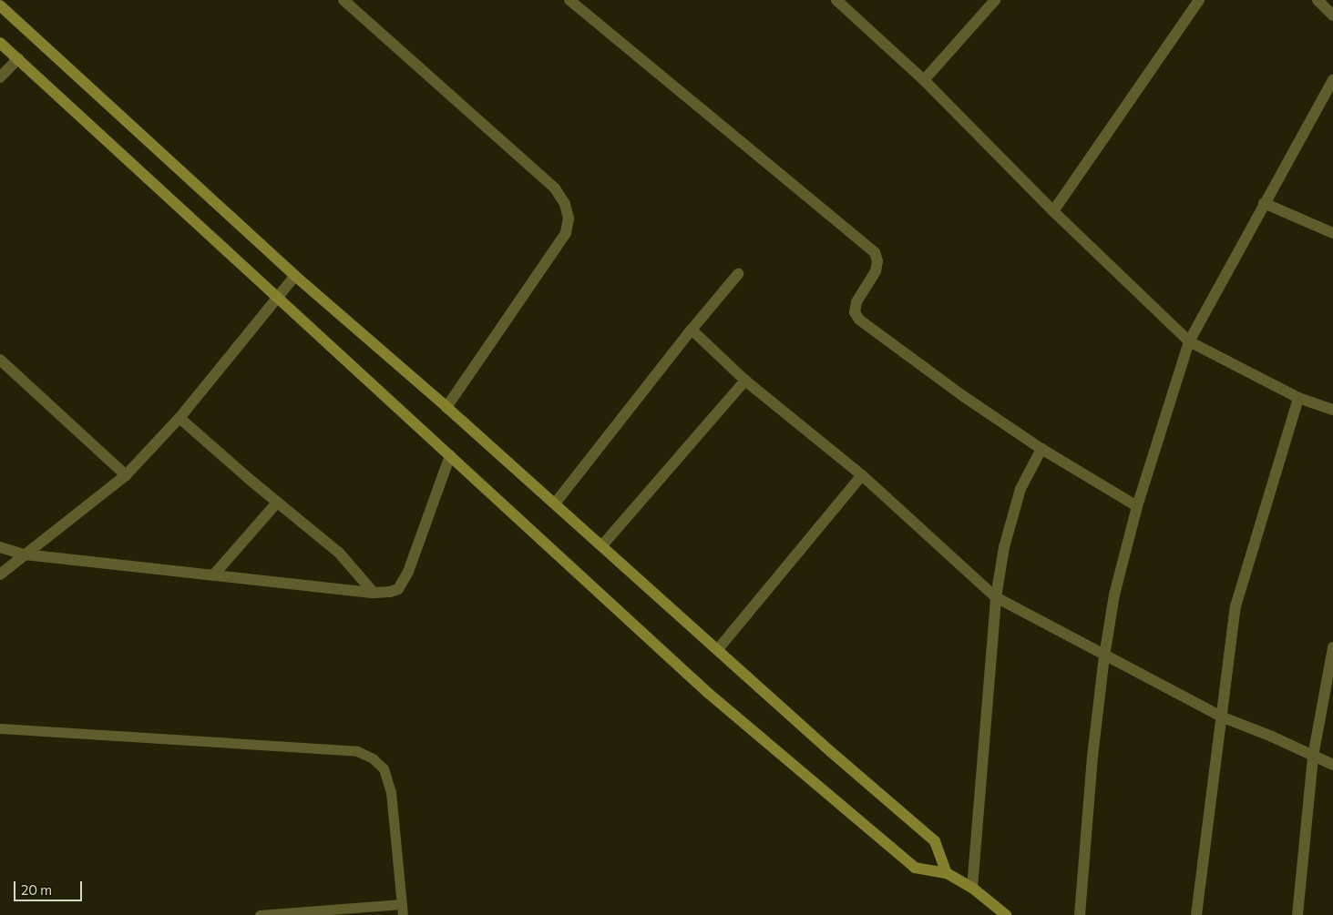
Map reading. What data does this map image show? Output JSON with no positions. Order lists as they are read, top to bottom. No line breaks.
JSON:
{"scale_bar":"20 m"}
